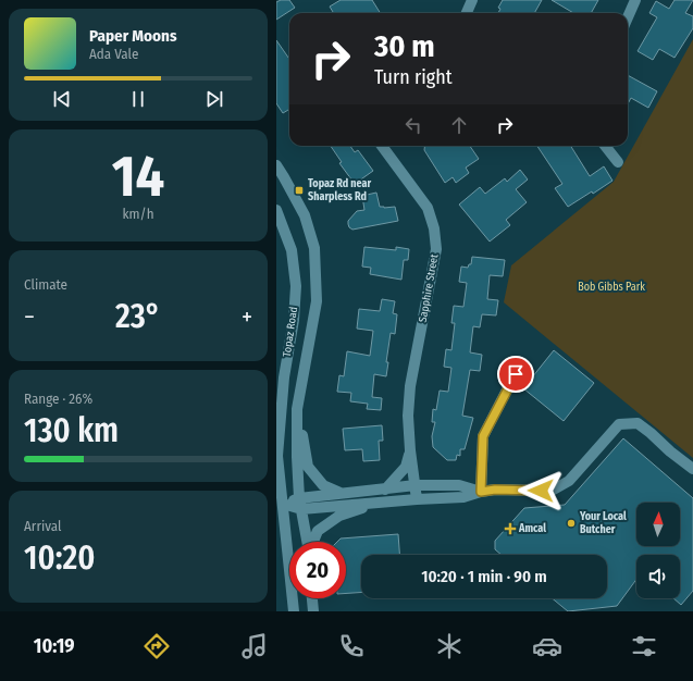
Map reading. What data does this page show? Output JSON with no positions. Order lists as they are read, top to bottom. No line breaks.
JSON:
{"streets":{"street":["Sapphire Street","Topaz Road"]},"parks":["Bob Gibbs Park"],"places":{"transit":["Topaz Rd near Sharpless Rd"],"other":["Your Local Butcher"],"health":["Amcal"]},"north":"top","page":{"turn":["30 m","Turn right"],"song":["Paper Moons","Ada Vale"],"tile":[["14","km/h"],"Climate",["Range · 26%","130 km"],["Arrival","10:20"]],"heat":["−","23°","+"],"limit":"20","trip":"10:20 · 1 min · 90 m","tabs":"10:19"}}
